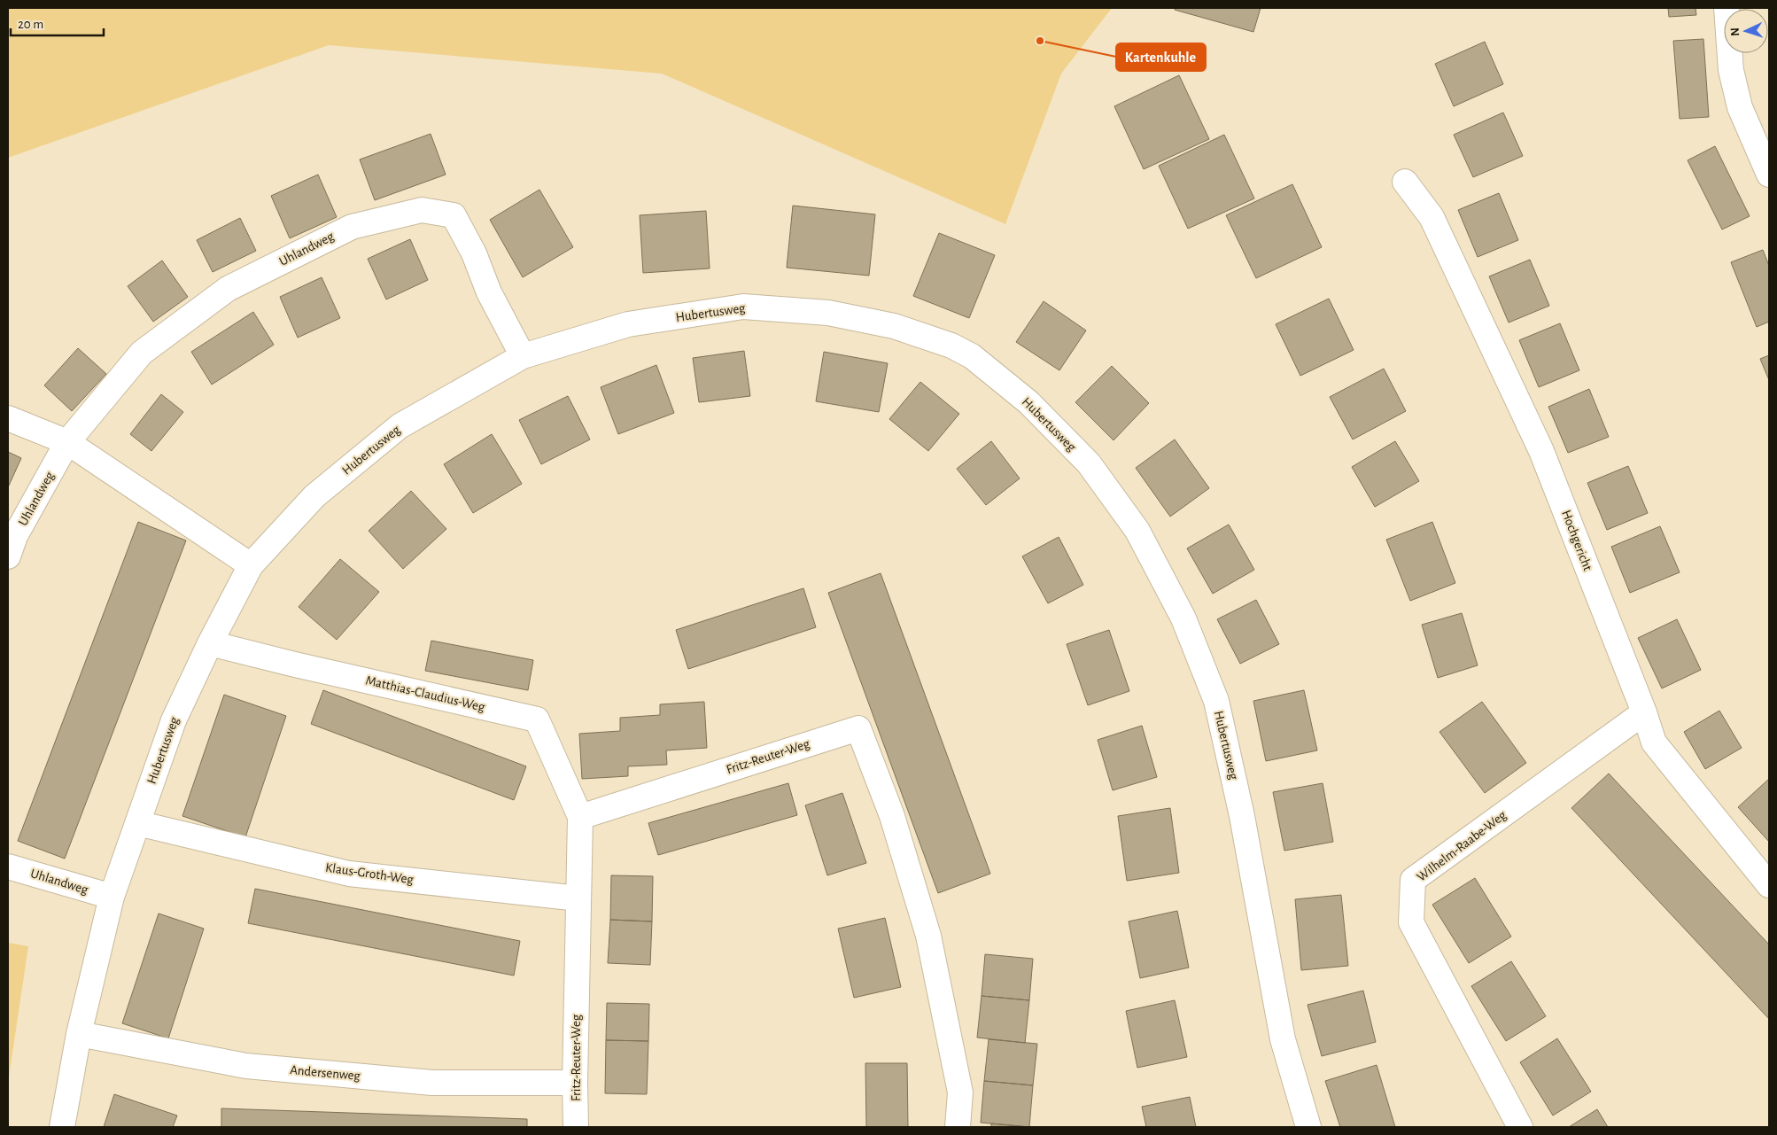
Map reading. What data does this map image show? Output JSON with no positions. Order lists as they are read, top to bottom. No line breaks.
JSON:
{"streets":{"street":["Uhlandweg","Hubertusweg","Hochgericht","Matthias-Claudius-Weg","Fritz-Reuter-Weg","Wilhelm-Raabe-Weg","Klaus-Groth-Weg","Andersenweg"]},"crossings":[["Uhlandweg","Hubertusweg"],["Hubertusweg","Matthias-Claudius-Weg"],["Hubertusweg","Klaus-Groth-Weg"],["Hubertusweg","Andersenweg"],["Hochgericht","Wilhelm-Raabe-Weg"],["Matthias-Claudius-Weg","Fritz-Reuter-Weg"],["Fritz-Reuter-Weg","Klaus-Groth-Weg"],["Fritz-Reuter-Weg","Andersenweg"]],"places":["Kartenkuhle"],"scale_bar":"20 m","north":"left"}
